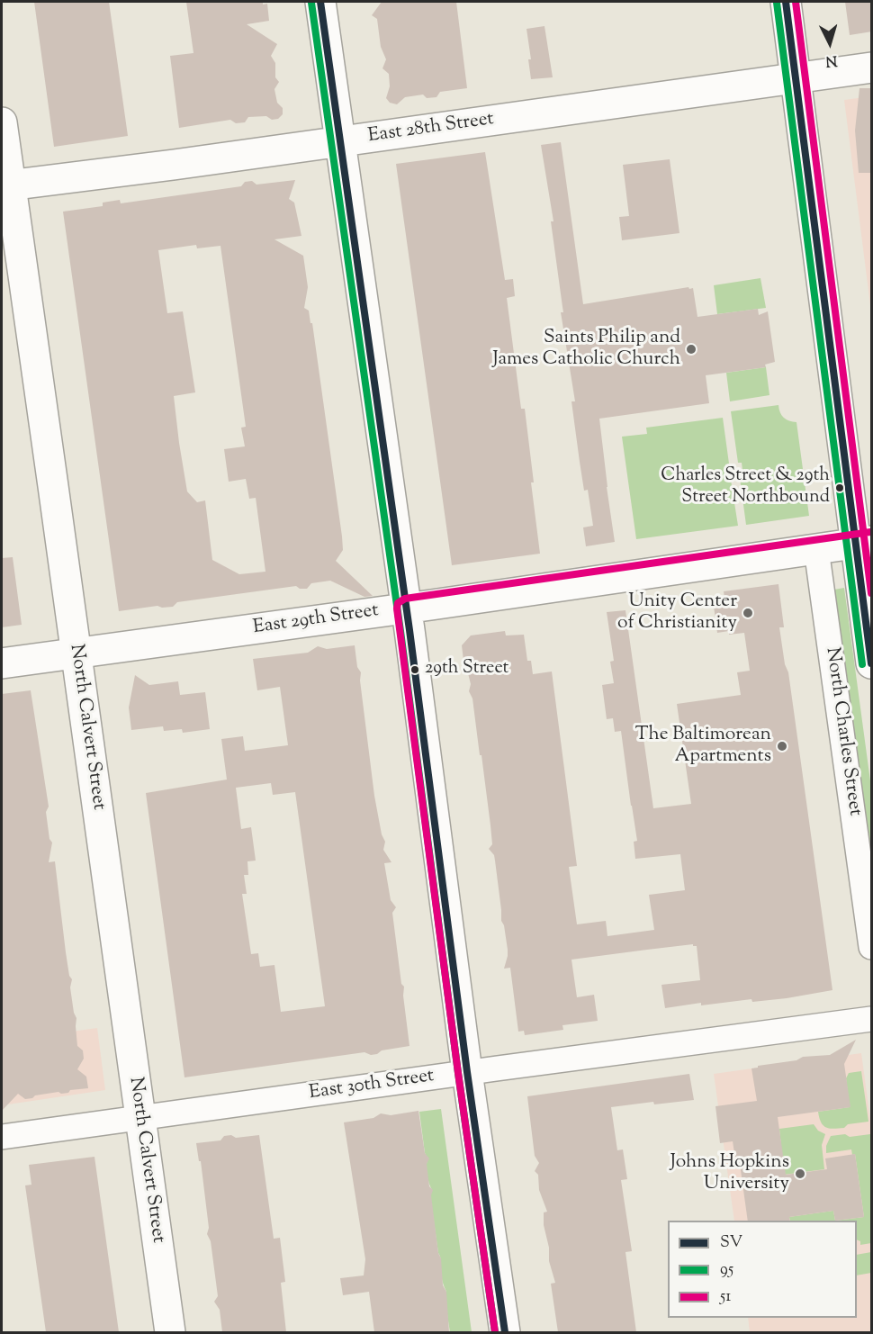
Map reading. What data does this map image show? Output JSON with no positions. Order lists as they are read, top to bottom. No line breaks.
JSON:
{"streets":{"main road":["East 28th Street","East 29th Street","North Calvert Street","North Charles Street"],"street":["East 30th Street"]},"crossings":[["East 28th Street","North Calvert Street"],["East 28th Street","North Charles Street"],["East 29th Street","North Calvert Street"],["East 29th Street","North Charles Street"],["North Calvert Street","East 30th Street"]],"places":["Saints Philip and James Catholic Church","Charles Street & 29th Street Northbound","Unity Center of Christianity","29th Street","The Baltimorean Apartments","Johns Hopkins University"],"lines":["transit line SV","transit line 51","transit line 95"],"legend":["SV","95","51"],"north":"bottom"}
